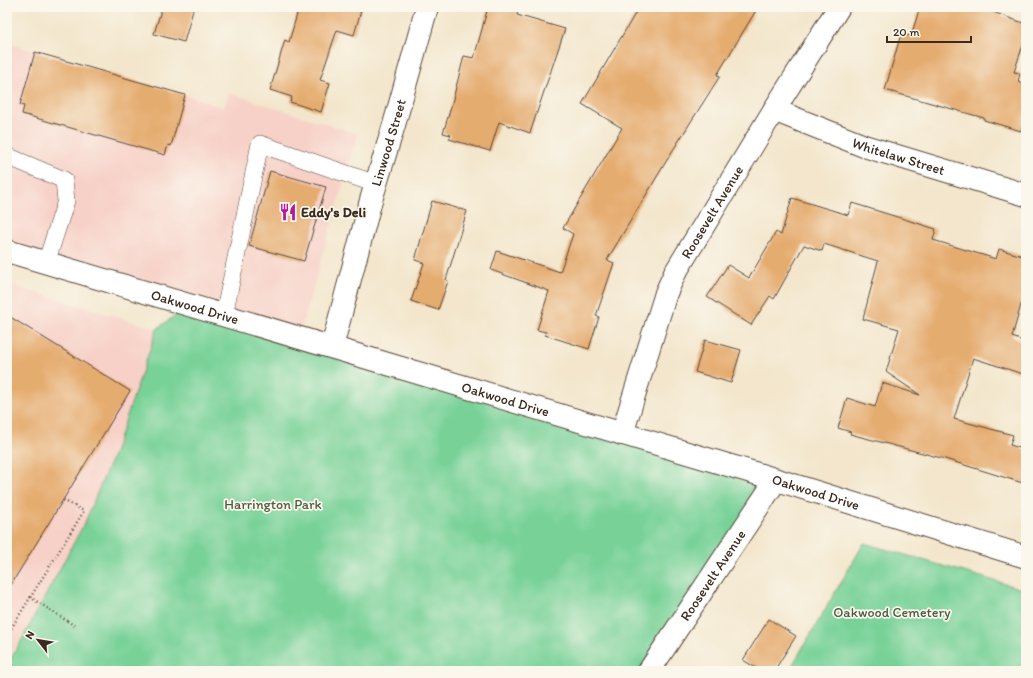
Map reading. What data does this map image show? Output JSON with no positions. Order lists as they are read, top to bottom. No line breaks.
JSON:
{"streets":{"street":["Linwood Street","Whitelaw Street","Roosevelt Avenue","Oakwood Drive"]},"crossings":[["Linwood Street","Oakwood Drive"],["Whitelaw Street","Roosevelt Avenue"],["Roosevelt Avenue","Oakwood Drive"]],"parks":["Harrington Park","Oakwood Cemetery"],"places":{"restaurant":["Eddy's Deli"]},"scale_bar":"20 m","north":"top left"}
